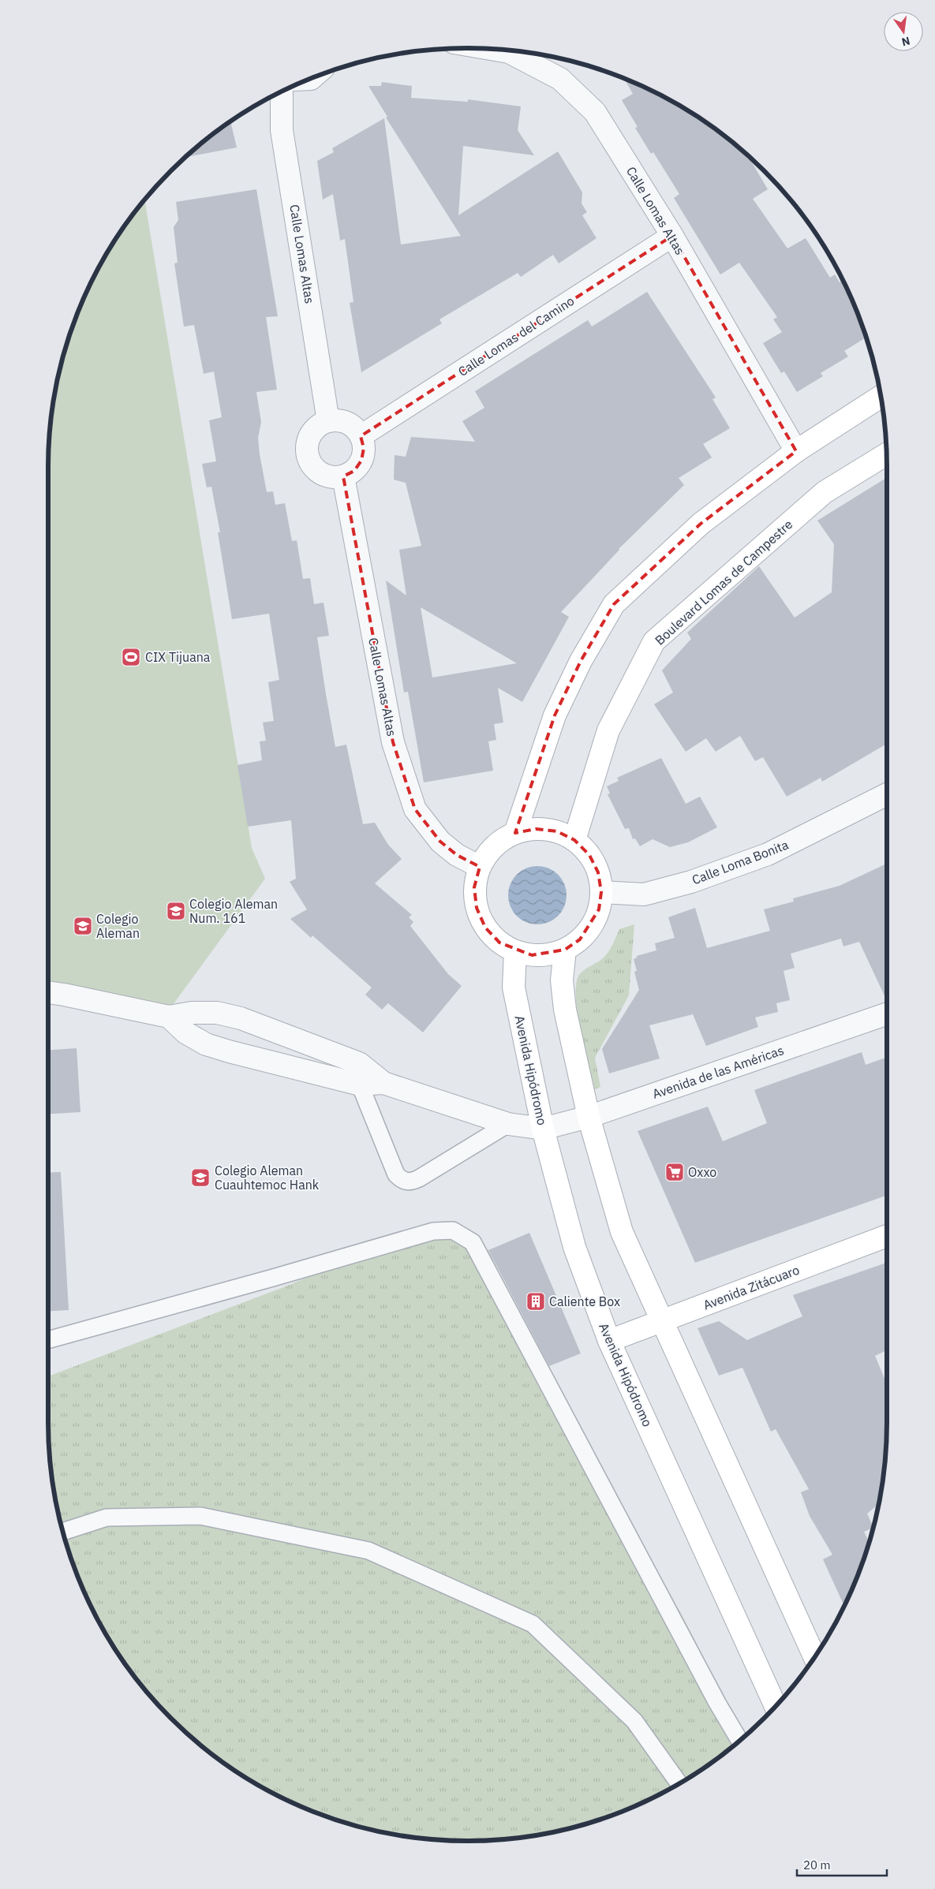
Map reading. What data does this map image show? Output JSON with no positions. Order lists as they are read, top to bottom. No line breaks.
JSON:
{"streets":{"main road":["Boulevard Lomas de Campestre","Avenida Hipódromo","Avenida Zitácuaro"],"street":["Calle Lomas Altas","Calle Lomas del Camino","Calle Loma Bonita","Avenida de las Américas"]},"crossings":[["Calle Lomas Altas","Calle Lomas del Camino"],["Calle Lomas Altas","Boulevard Lomas de Campestre"],["Calle Lomas Altas","Calle Loma Bonita"],["Calle Lomas Altas","Avenida Hipódromo"],["Boulevard Lomas de Campestre","Calle Loma Bonita"],["Boulevard Lomas de Campestre","Avenida Hipódromo"],["Calle Loma Bonita","Avenida Hipódromo"],["Avenida Hipódromo","Avenida de las Américas"],["Avenida Hipódromo","Avenida Zitácuaro"]],"places":{"sports":["CIX Tijuana"],"school or university":["Colegio Aleman Num. 161","Colegio Aleman","Colegio Aleman Cuauhtemoc Hank"],"supermarket":["Oxxo"],"building":["Caliente Box"]},"scale_bar":"20 m","north":"bottom"}
